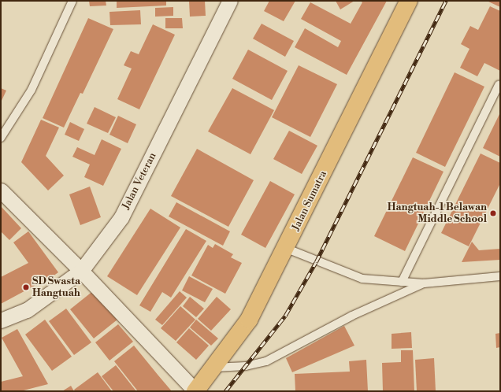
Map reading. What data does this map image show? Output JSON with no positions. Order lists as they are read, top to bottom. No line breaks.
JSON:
{"streets":{"highway":["Jalan Sumatra"],"street":["Jalan Veteran"]},"places":["Hangtuah-1 Belawan Middle School","SD Swasta Hangtuah"]}
